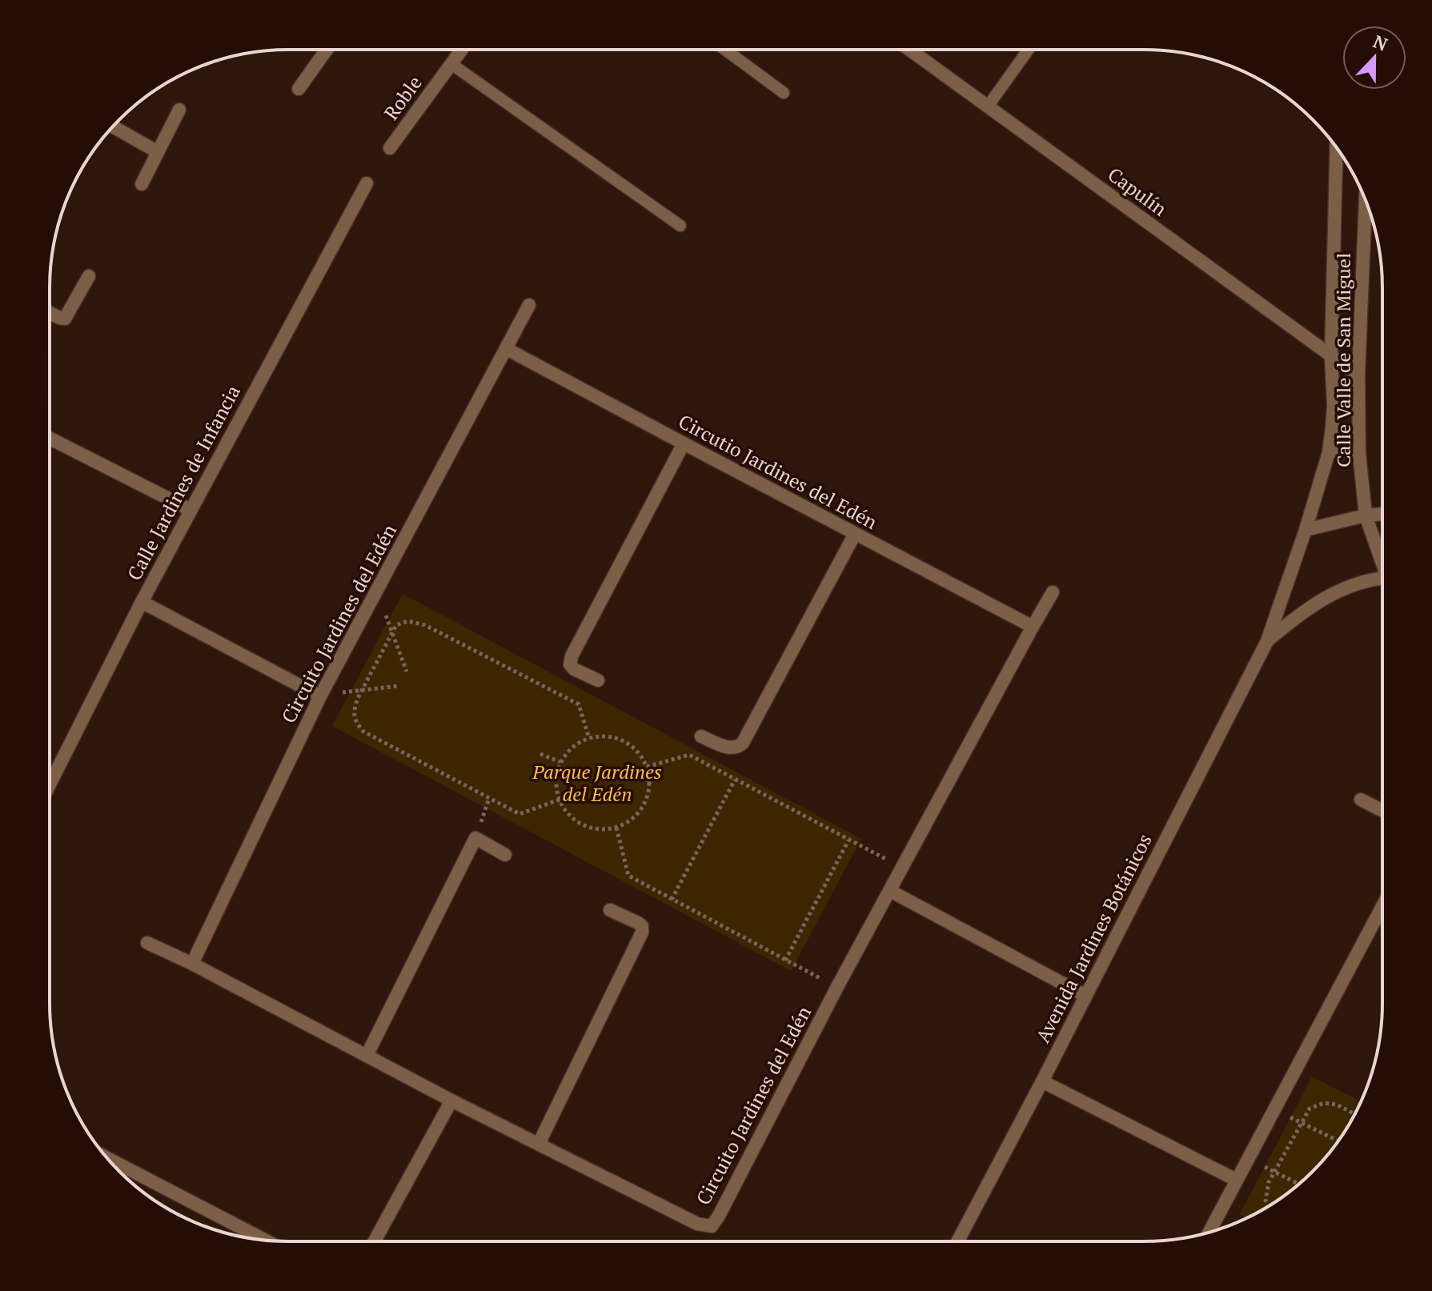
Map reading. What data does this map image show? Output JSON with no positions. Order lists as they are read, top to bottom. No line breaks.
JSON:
{"streets":{"street":["Roble","Capulín","Calle Valle de San Miguel","Circutio Jardines del Edén","Calle Jardines de Infancia","Circuito Jardines del Edén","Avenida Jardines Botánicos"]},"crossings":[["Capulín","Calle Valle de San Miguel"],["Calle Valle de San Miguel","Avenida Jardines Botánicos"],["Circutio Jardines del Edén","Circuito Jardines del Edén"]],"parks":["Parque Jardines del Edén"],"north":"top"}
